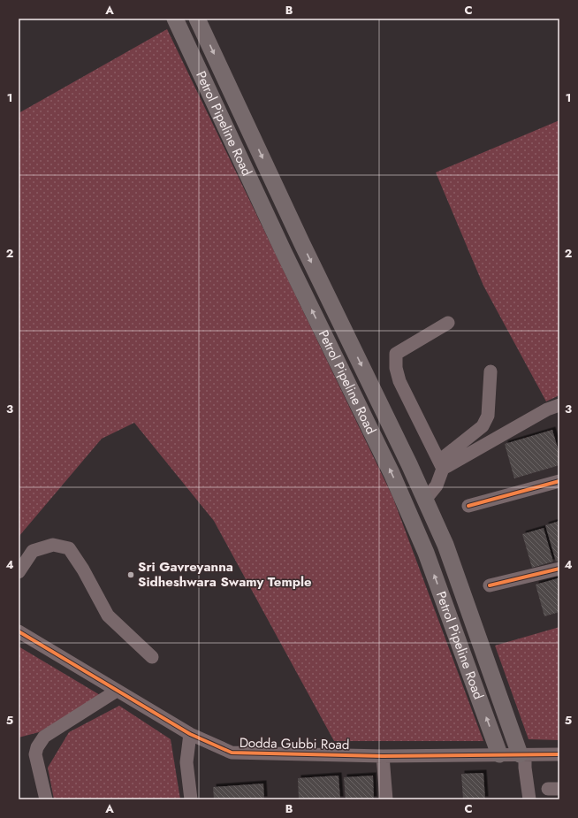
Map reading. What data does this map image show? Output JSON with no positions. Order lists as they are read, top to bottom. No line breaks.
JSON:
{"streets":{"main road":["Petrol Pipeline Road"],"street":["Dodda Gubbi Road"]},"crossings":[["Petrol Pipeline Road","Dodda Gubbi Road"]],"places":["Sri Gavreyanna Sidheshwara Swamy Temple"],"grid":{"columns":["A","B","C"],"rows":["1","2","3","4","5"]}}
